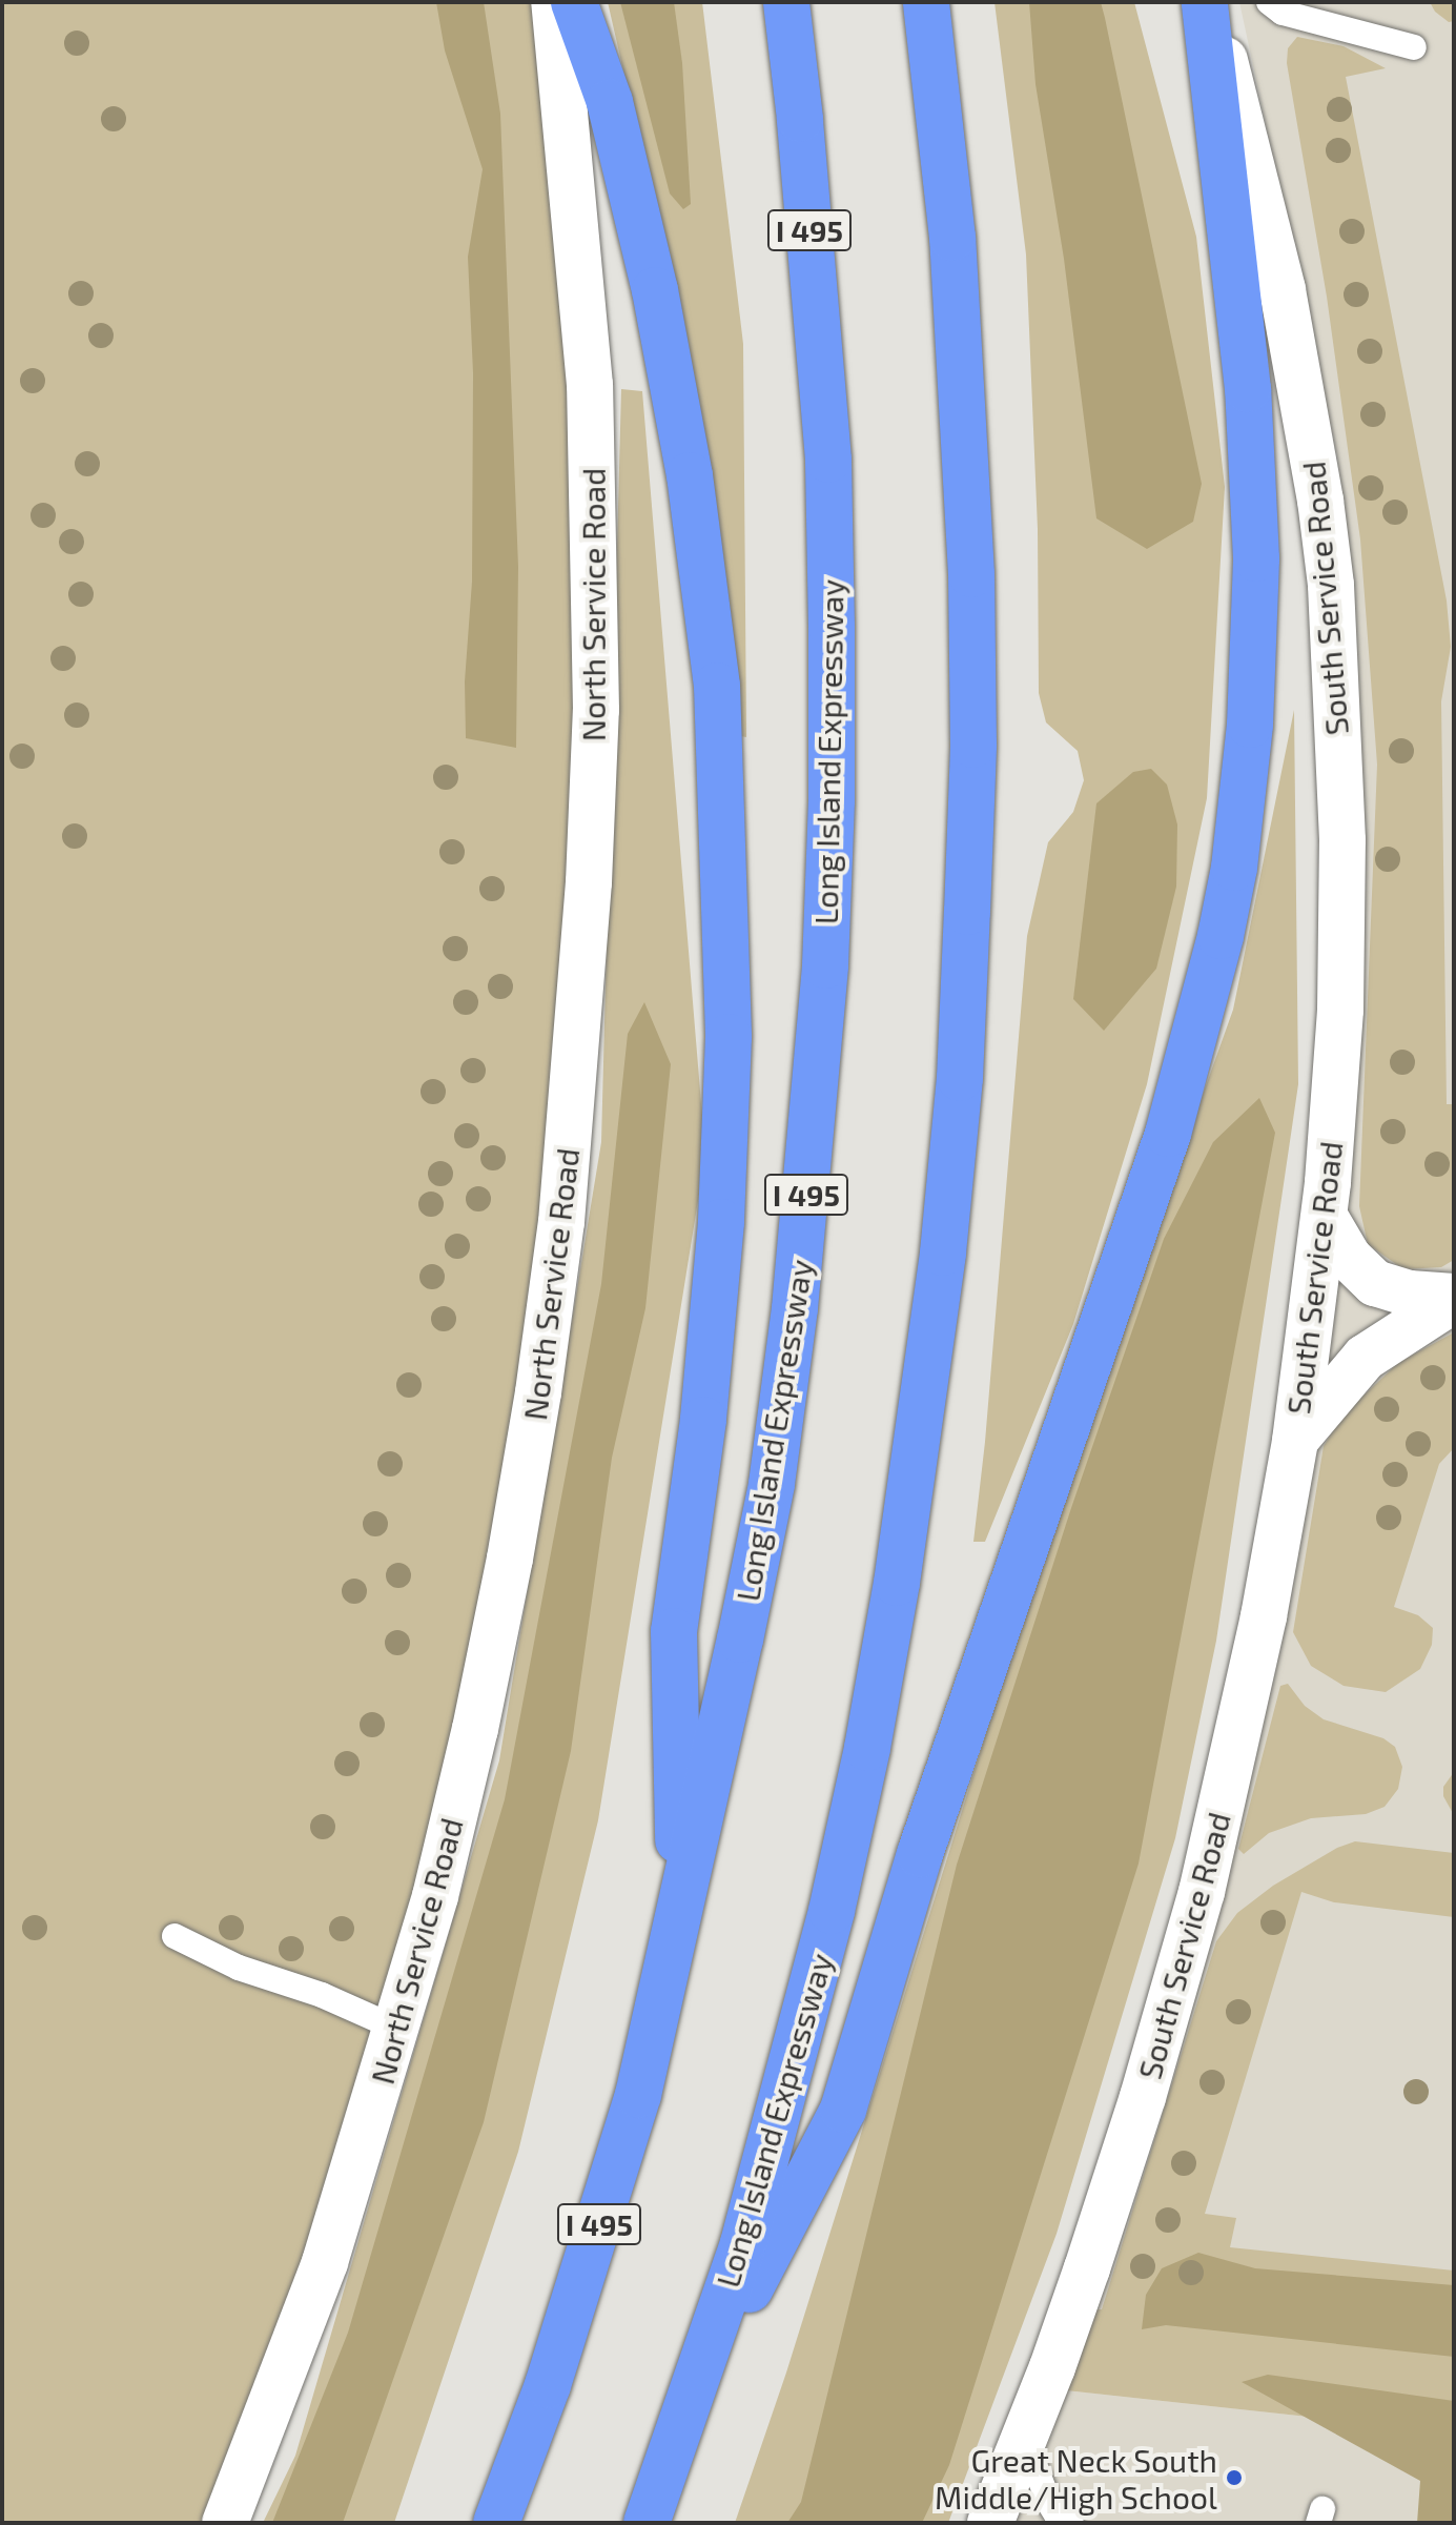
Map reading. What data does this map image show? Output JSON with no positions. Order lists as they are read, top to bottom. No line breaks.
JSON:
{"streets":{"highway":["I 495","Long Island Expressway"],"main road":["South Service Road","North Service Road"]},"places":["Great Neck South Middle/High School"]}
